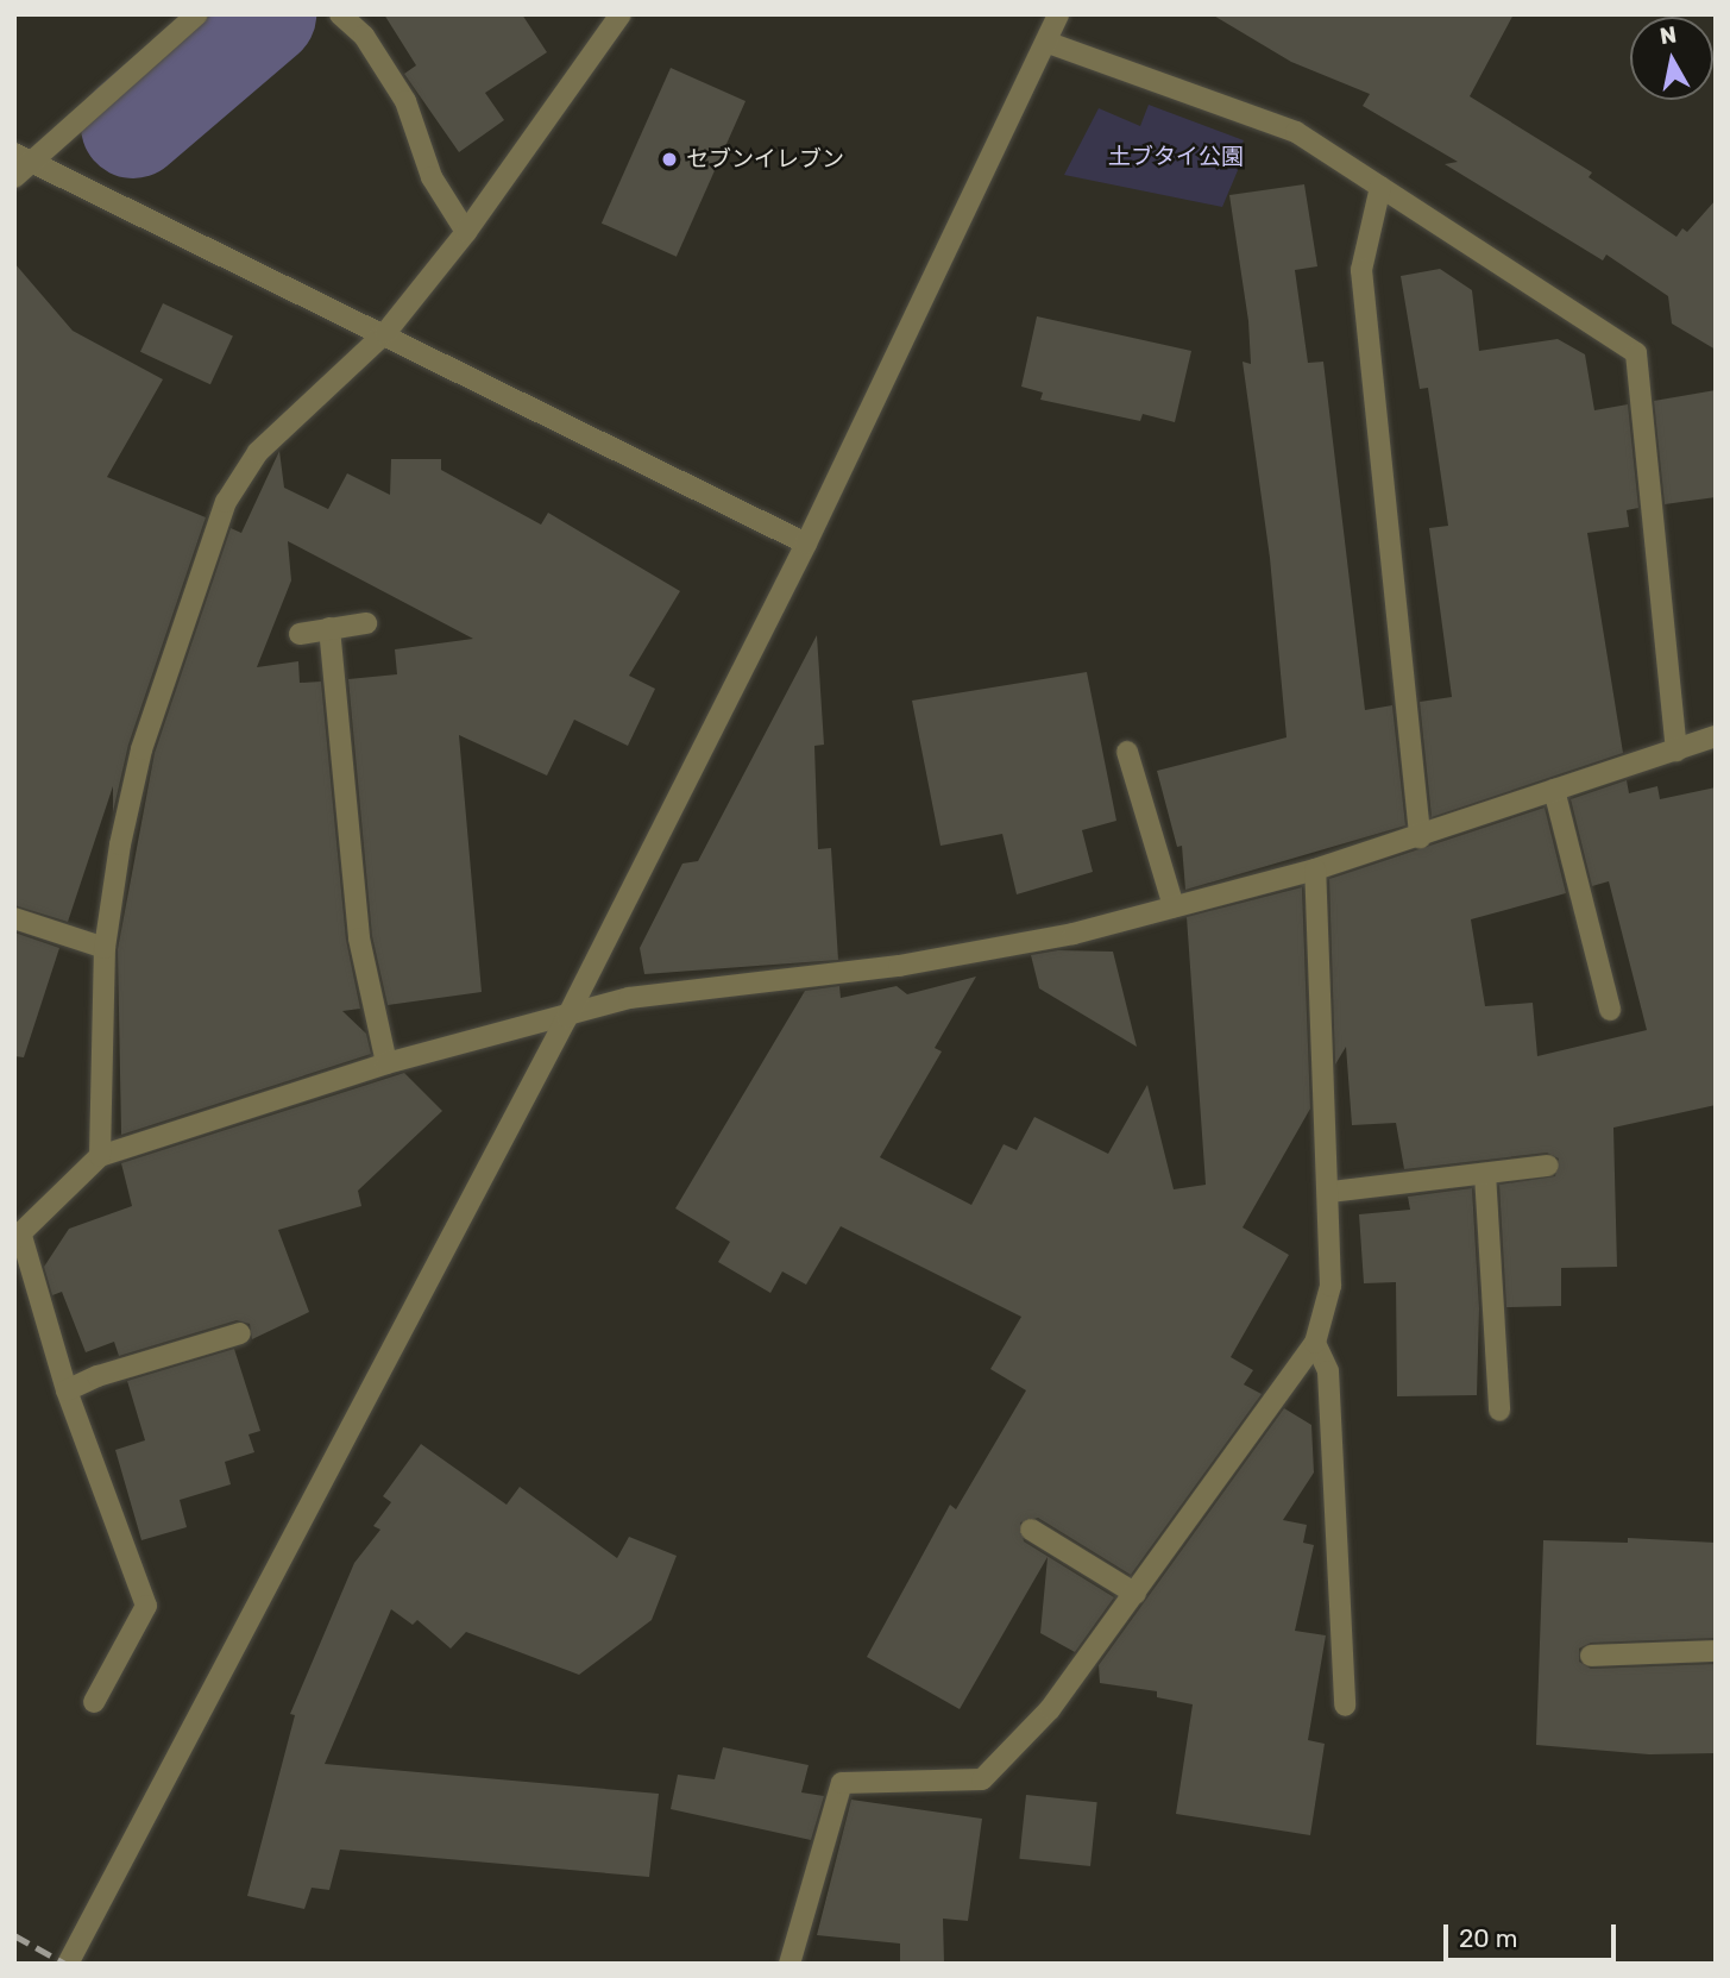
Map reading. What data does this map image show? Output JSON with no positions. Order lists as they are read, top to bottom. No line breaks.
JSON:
{"parks":["土ブタイ公園"],"places":["セブンイレブン"],"scale_bar":"20 m","north":"top"}
